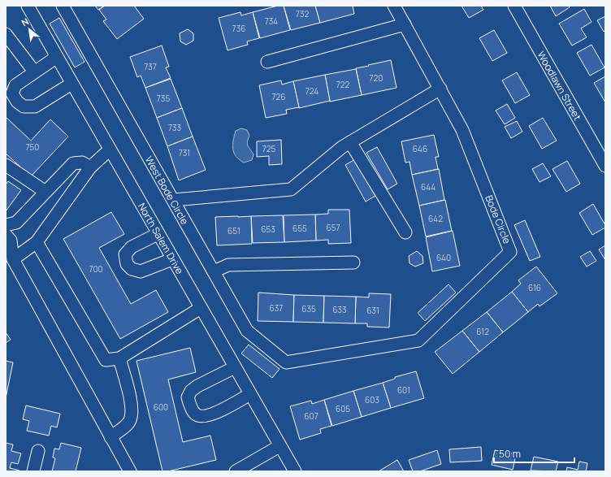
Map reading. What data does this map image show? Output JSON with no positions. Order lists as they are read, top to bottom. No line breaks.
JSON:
{"streets":{"street":["Woodlawn Street","West Bode Circle","Bode Circle","North Salem Drive"]},"crossings":[["West Bode Circle","Bode Circle"]],"house_numbers":["732","734","736","737","720","722","724","726","735","733","750","725","646","731","644","642","657","655","653","651","640","700","616","637","635","633","631","612","601","603","600","605","607"],"scale_bar":"50 m","north":"top left"}
